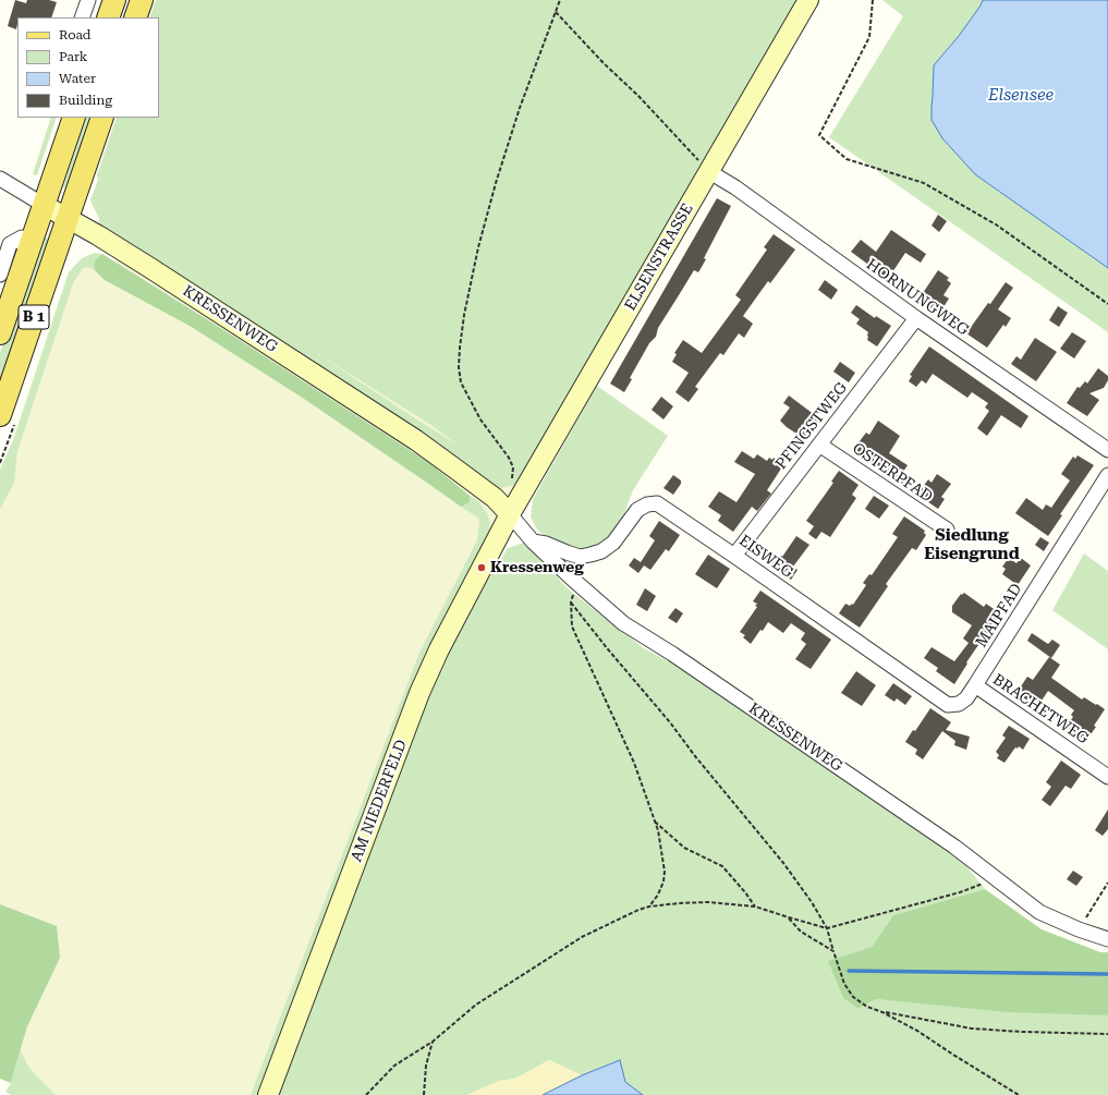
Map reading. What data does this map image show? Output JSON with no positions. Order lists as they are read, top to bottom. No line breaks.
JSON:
{"streets":{"main road":["B 1"],"street":["ELSENSTRASSE","HORNUNGWEG","KRESSENWEG","PFINGSTWEG","OSTERPFAD","EISWEG","MAIPFAD","BRACHETWEG","AM NIEDERFELD"]},"crossings":[["ELSENSTRASSE","HORNUNGWEG"],["ELSENSTRASSE","KRESSENWEG"],["ELSENSTRASSE","AM NIEDERFELD"],["HORNUNGWEG","PFINGSTWEG"],["B 1","KRESSENWEG"],["KRESSENWEG","AM NIEDERFELD"],["PFINGSTWEG","OSTERPFAD"],["PFINGSTWEG","EISWEG"],["EISWEG","MAIPFAD"],["EISWEG","BRACHETWEG"],["MAIPFAD","BRACHETWEG"]],"districts":["Siedlung Eisengrund"],"water":["Elsensee"],"places":["Kressenweg"],"legend":["Road","Park","Water","Building"]}
